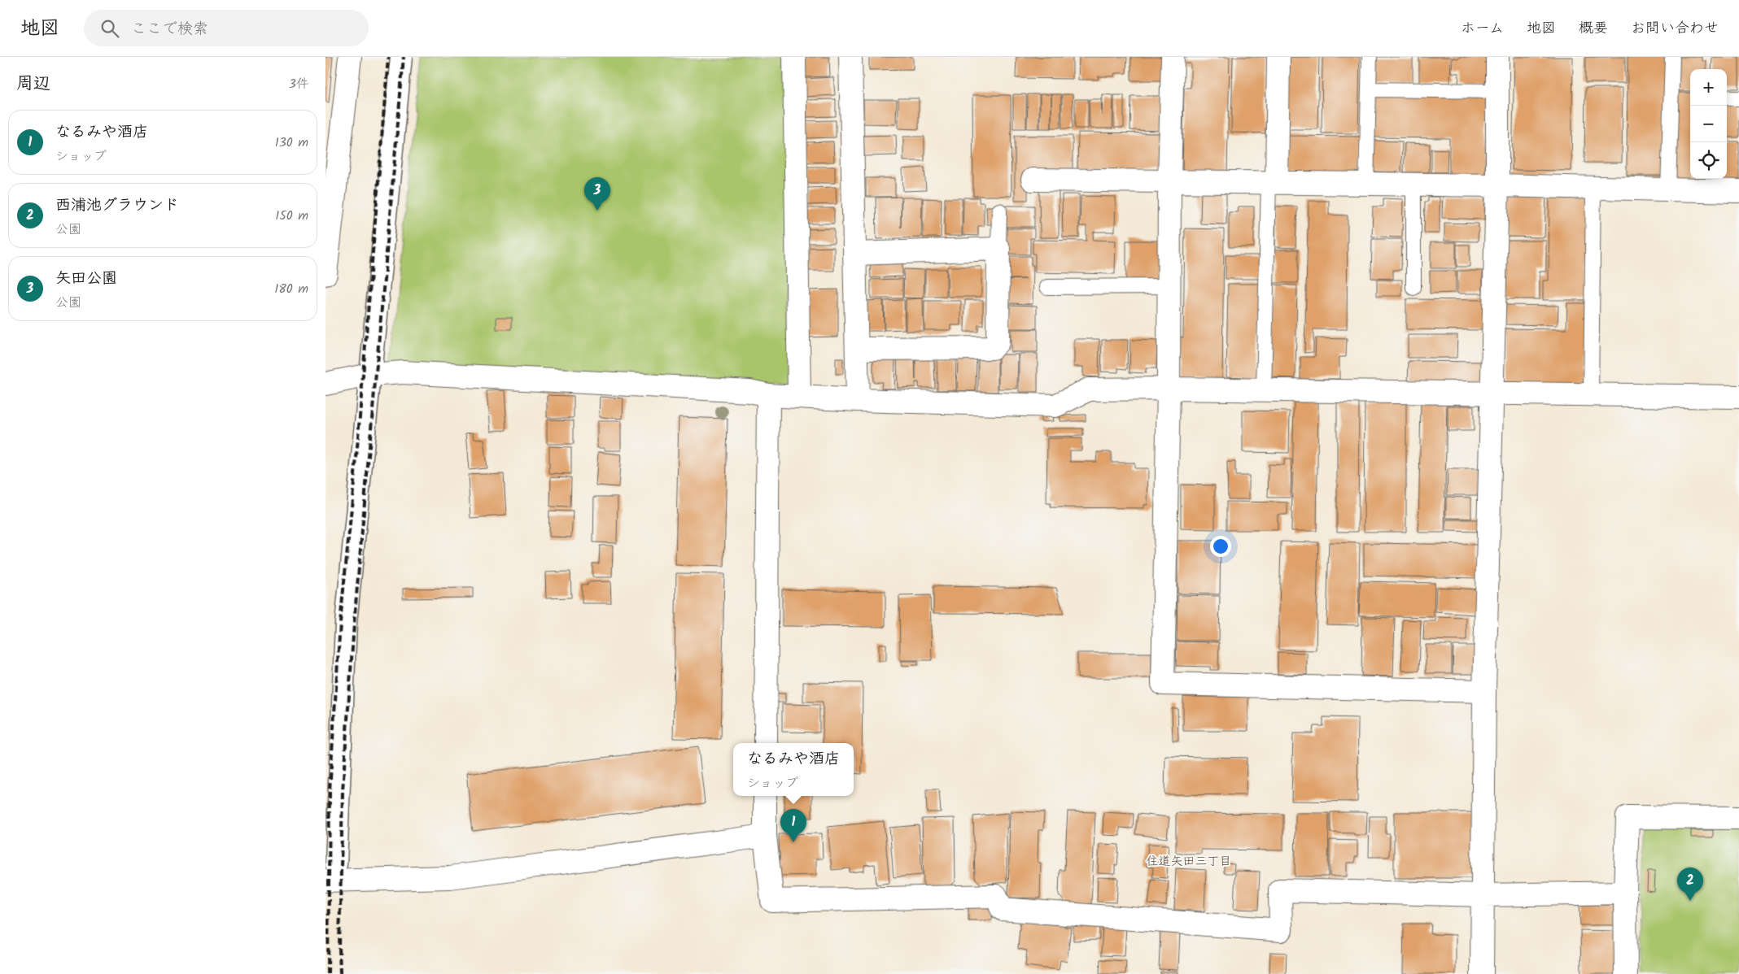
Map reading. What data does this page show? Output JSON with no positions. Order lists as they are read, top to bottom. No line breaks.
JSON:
{"districts":["住道矢田三丁目"],"page":{"header":"地図","search":"ここで検索","nav":["ホーム","地図","概要","お問い合わせ"],"heading":["周辺","3件"],"map_buttons":["+","−"],"list":[{"mark":"1","name":"なるみや酒店","note":"ショップ","value":"130 m"},{"mark":"2","name":"西浦池グラウンド","note":"公園","value":"150 m"},{"mark":"3","name":"矢田公園","note":"公園","value":"180 m"}],"pins":["3","1","2"],"popup":["なるみや酒店","ショップ"]}}
